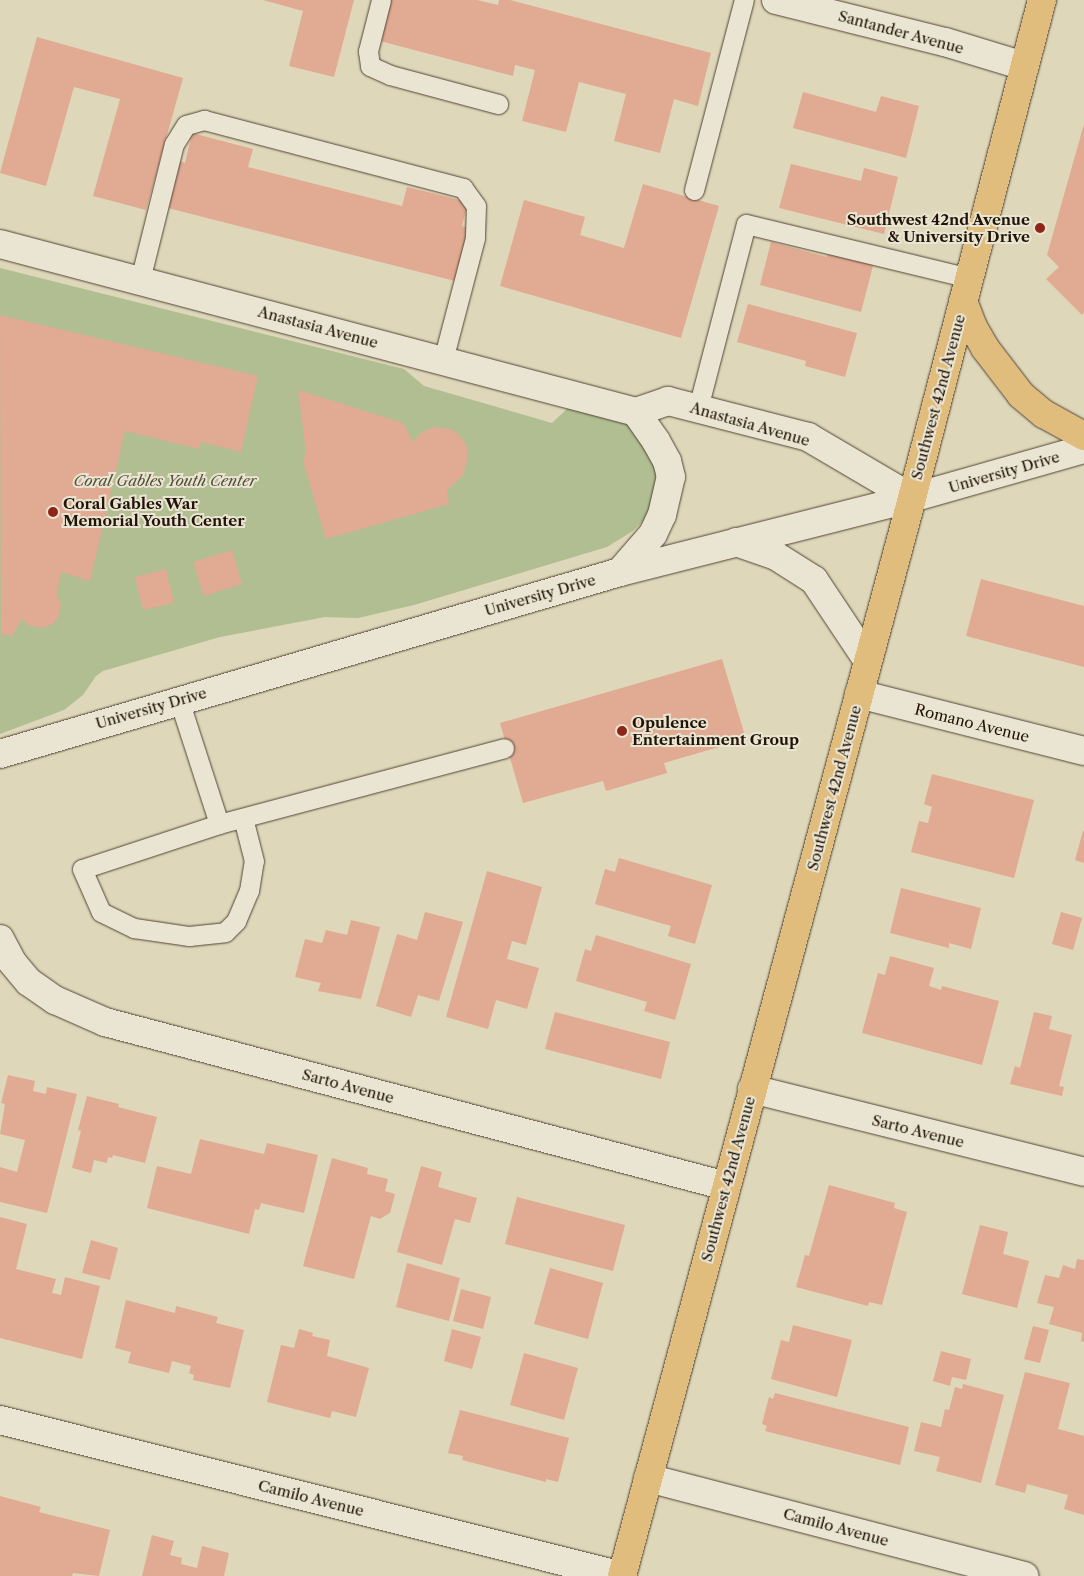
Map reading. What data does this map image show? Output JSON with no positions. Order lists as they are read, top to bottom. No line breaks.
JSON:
{"streets":{"main road":["Southwest 42nd Avenue"],"street":["Santander Avenue","Anastasia Avenue","University Drive","Romano Avenue","Sarto Avenue","Camilo Avenue"]},"crossings":[["Santander Avenue","Southwest 42nd Avenue"],["Anastasia Avenue","Southwest 42nd Avenue"],["Anastasia Avenue","University Drive"],["Southwest 42nd Avenue","University Drive"],["Southwest 42nd Avenue","Romano Avenue"],["Southwest 42nd Avenue","Sarto Avenue"],["Southwest 42nd Avenue","Camilo Avenue"]],"parks":["Coral Gables Youth Center"],"places":["Southwest 42nd Avenue & University Drive","Coral Gables War Memorial Youth Center","Opulence Entertainment Group"]}
